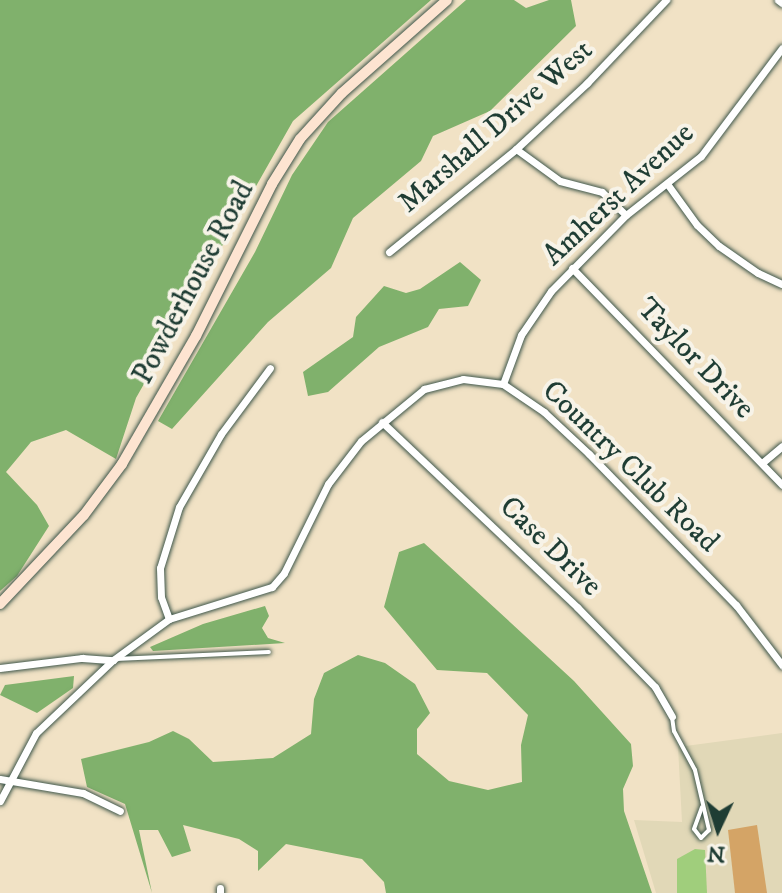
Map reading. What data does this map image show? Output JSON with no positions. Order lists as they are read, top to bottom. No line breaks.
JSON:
{"streets":{"street":["Marshall Drive West","Amherst Avenue","Powderhouse Road","Taylor Drive","Country Club Road","Case Drive"]},"crossings":[["Amherst Avenue","Taylor Drive"],["Amherst Avenue","Country Club Road"],["Country Club Road","Case Drive"]],"north":"bottom"}
